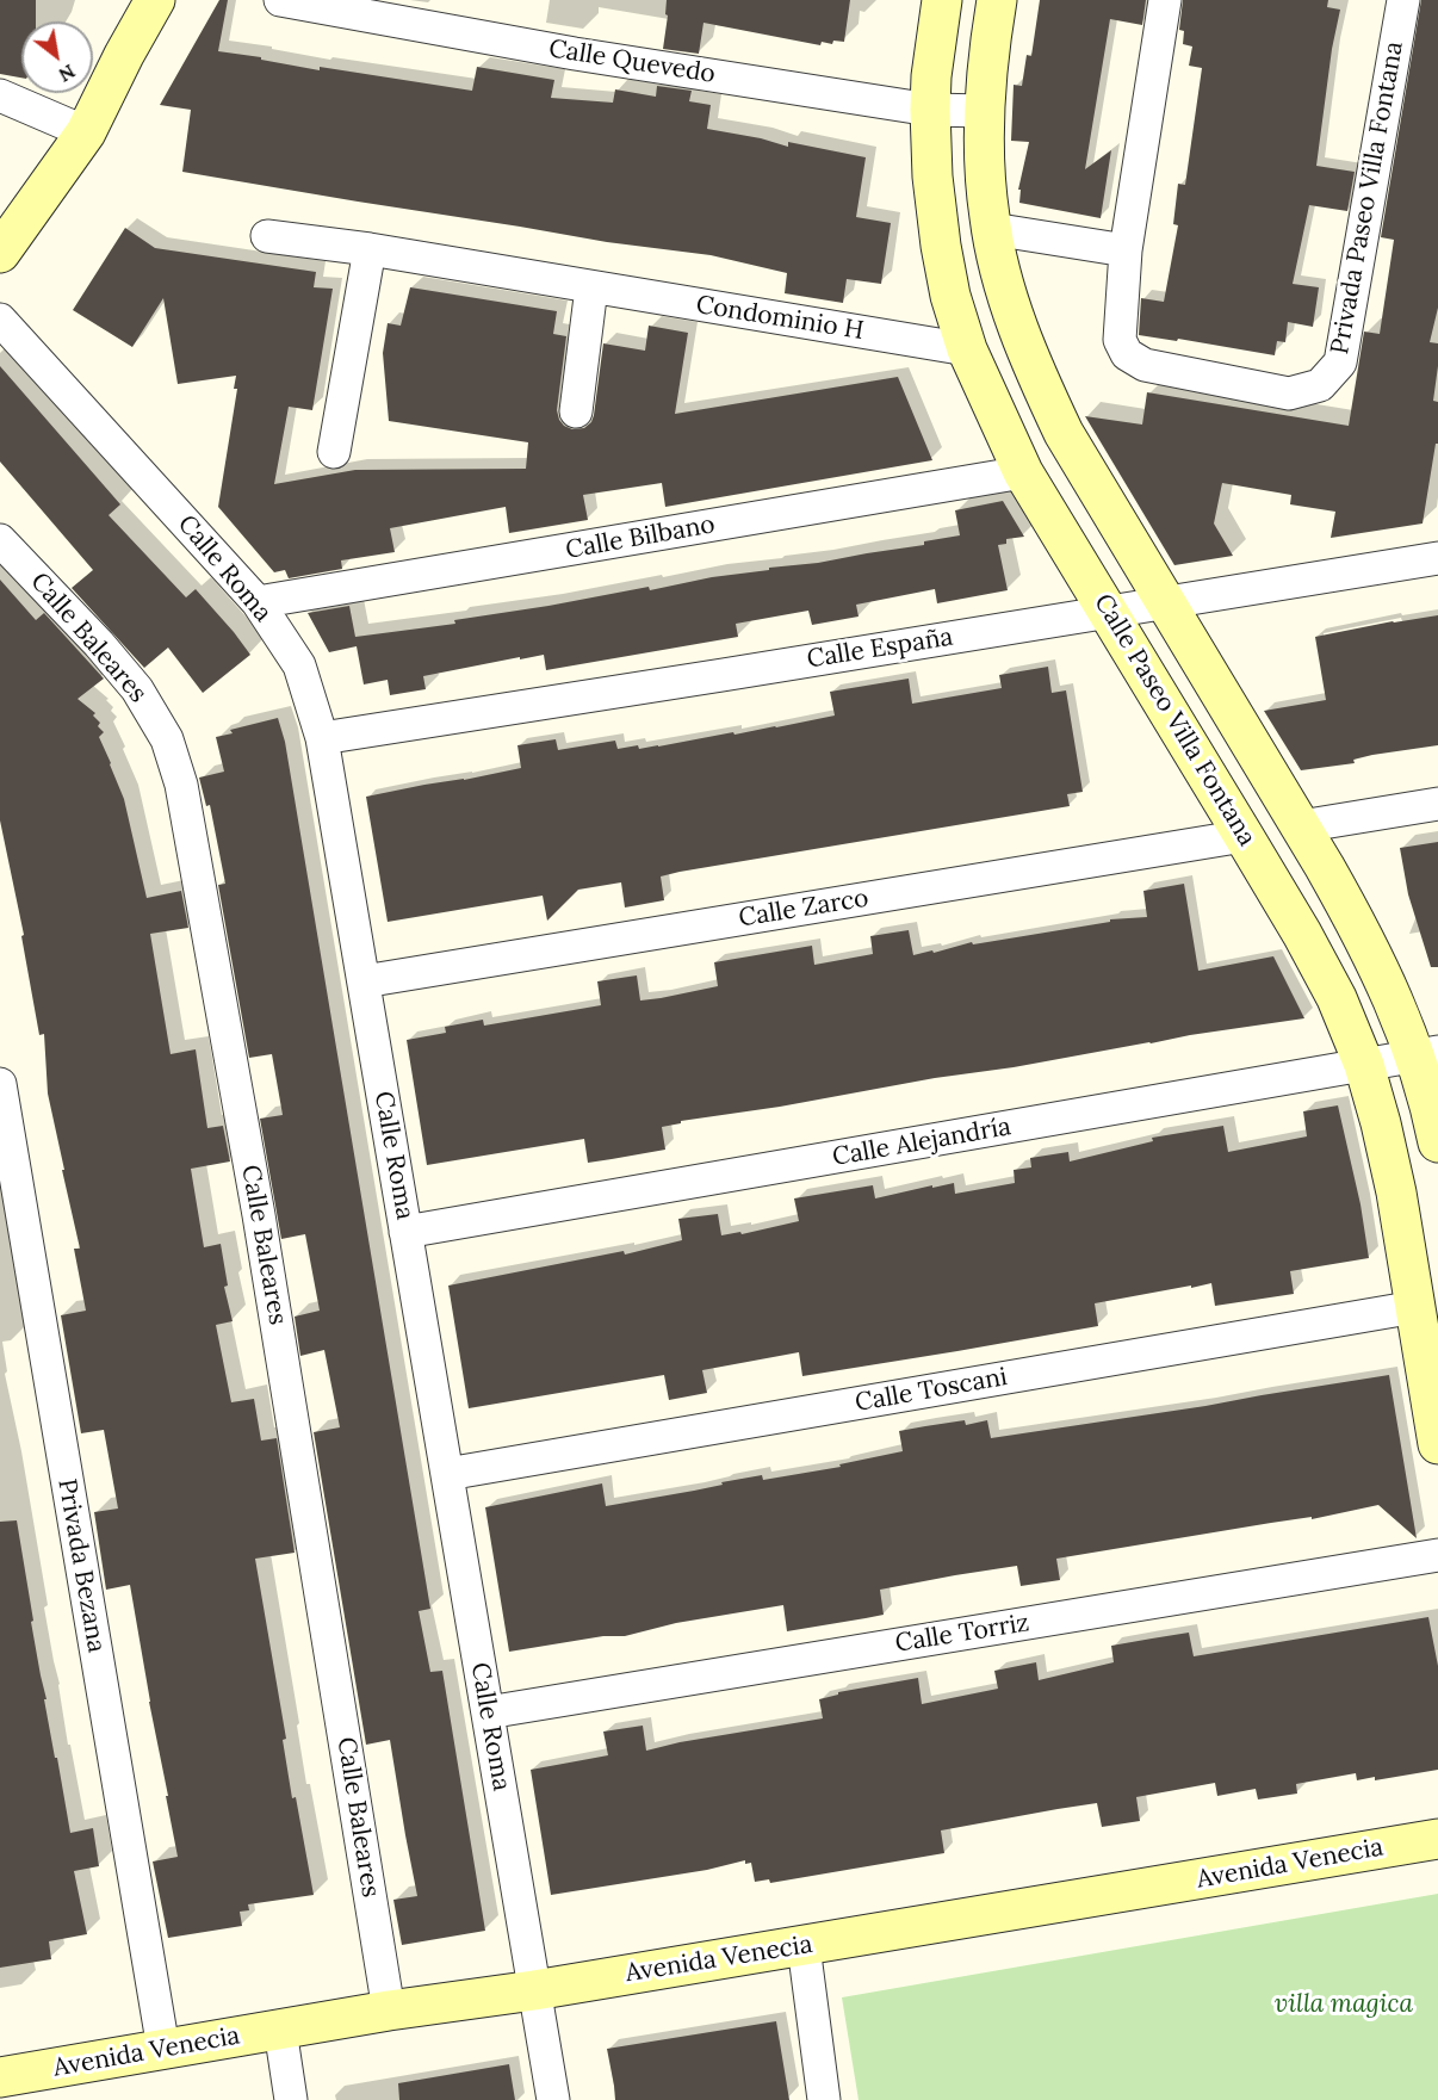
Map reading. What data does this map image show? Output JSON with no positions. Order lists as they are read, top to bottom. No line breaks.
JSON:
{"streets":{"street":["Calle Quevedo","Privada Paseo Villa Fontana","Condominio H","Calle Bilbano","Calle Roma","Calle Baleares","Calle España","Calle Paseo Villa Fontana","Calle Zarco","Calle Alejandría","Calle Toscani","Privada Bezana","Calle Torriz","Avenida Venecia"]},"crossings":[["Calle Quevedo","Calle Paseo Villa Fontana"],["Condominio H","Calle Paseo Villa Fontana"],["Calle Bilbano","Calle Roma"],["Calle Bilbano","Calle Paseo Villa Fontana"],["Calle Roma","Calle España"],["Calle Roma","Calle Zarco"],["Calle Roma","Calle Alejandría"],["Calle Roma","Calle Toscani"],["Calle Roma","Calle Torriz"],["Calle Roma","Avenida Venecia"],["Calle Baleares","Avenida Venecia"],["Calle España","Calle Paseo Villa Fontana"],["Calle Paseo Villa Fontana","Calle Zarco"],["Calle Paseo Villa Fontana","Calle Alejandría"],["Calle Paseo Villa Fontana","Calle Toscani"],["Privada Bezana","Avenida Venecia"]],"parks":["villa magica"],"north":"bottom right"}
